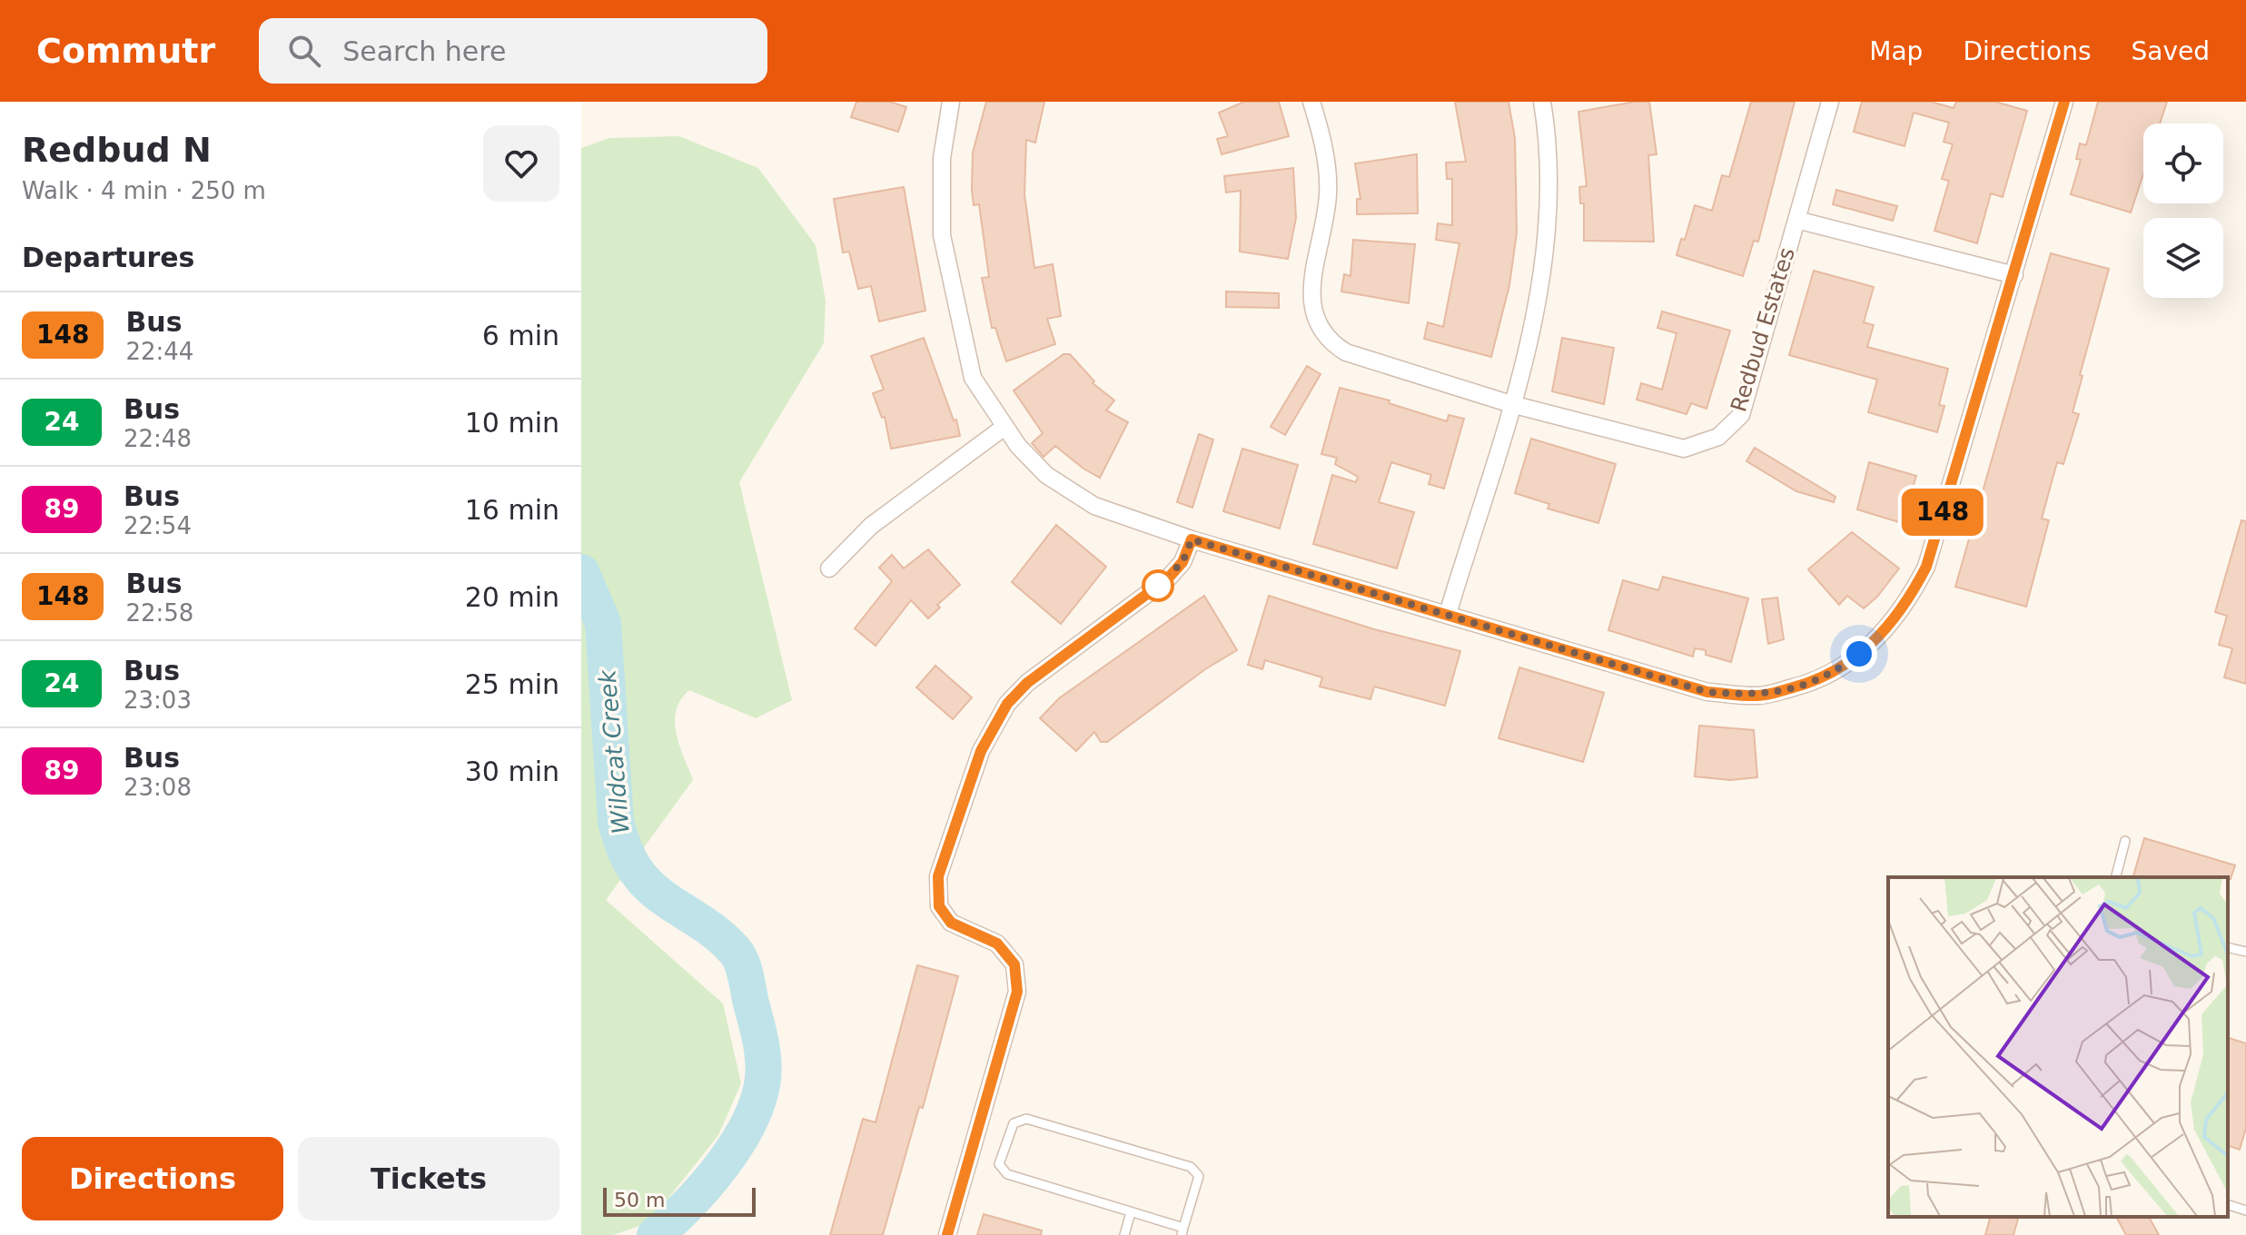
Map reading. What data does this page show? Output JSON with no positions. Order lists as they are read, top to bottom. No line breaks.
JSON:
{"streets":{"street":["Redbud Estates"]},"water":["Wildcat Creek"],"lines":["bus line 148"],"scale_bar":"50 m","page":{"header":"Commutr","search":"Search here","nav":["Map","Directions","Saved"],"heading":[["Redbud N","Walk · 4 min · 250 m"],"Departures"],"on_map":"148","list":[{"mark":"148","name":"Bus","note":"22:44","value":"6 min"},{"mark":"24","name":"Bus","note":"22:48","value":"10 min"},{"mark":"89","name":"Bus","note":"22:54","value":"16 min"},{"mark":"148","name":"Bus","note":"22:58","value":"20 min"},{"mark":"24","name":"Bus","note":"23:03","value":"25 min"},{"mark":"89","name":"Bus","note":"23:08","value":"30 min"}],"buttons":["Directions","Tickets"],"scale":"50 m"}}
